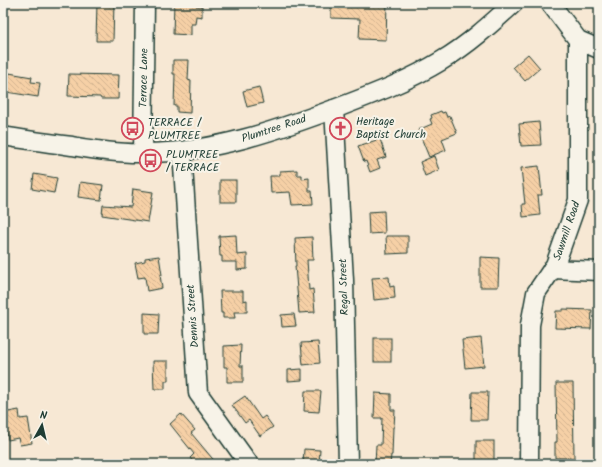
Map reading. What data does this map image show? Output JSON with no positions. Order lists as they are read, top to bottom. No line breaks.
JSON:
{"streets":{"street":["Terrace Lane","Plumtree Road","Sawmill Road","Regal Street","Dennis Street"]},"crossings":[["Terrace Lane","Plumtree Road"],["Plumtree Road","Regal Street"],["Plumtree Road","Dennis Street"]],"places":{"church":["Heritage Baptist Church"],"bus stop":["TERRACE / PLUMTREE","PLUMTREE / TERRACE"]},"north":"top"}
